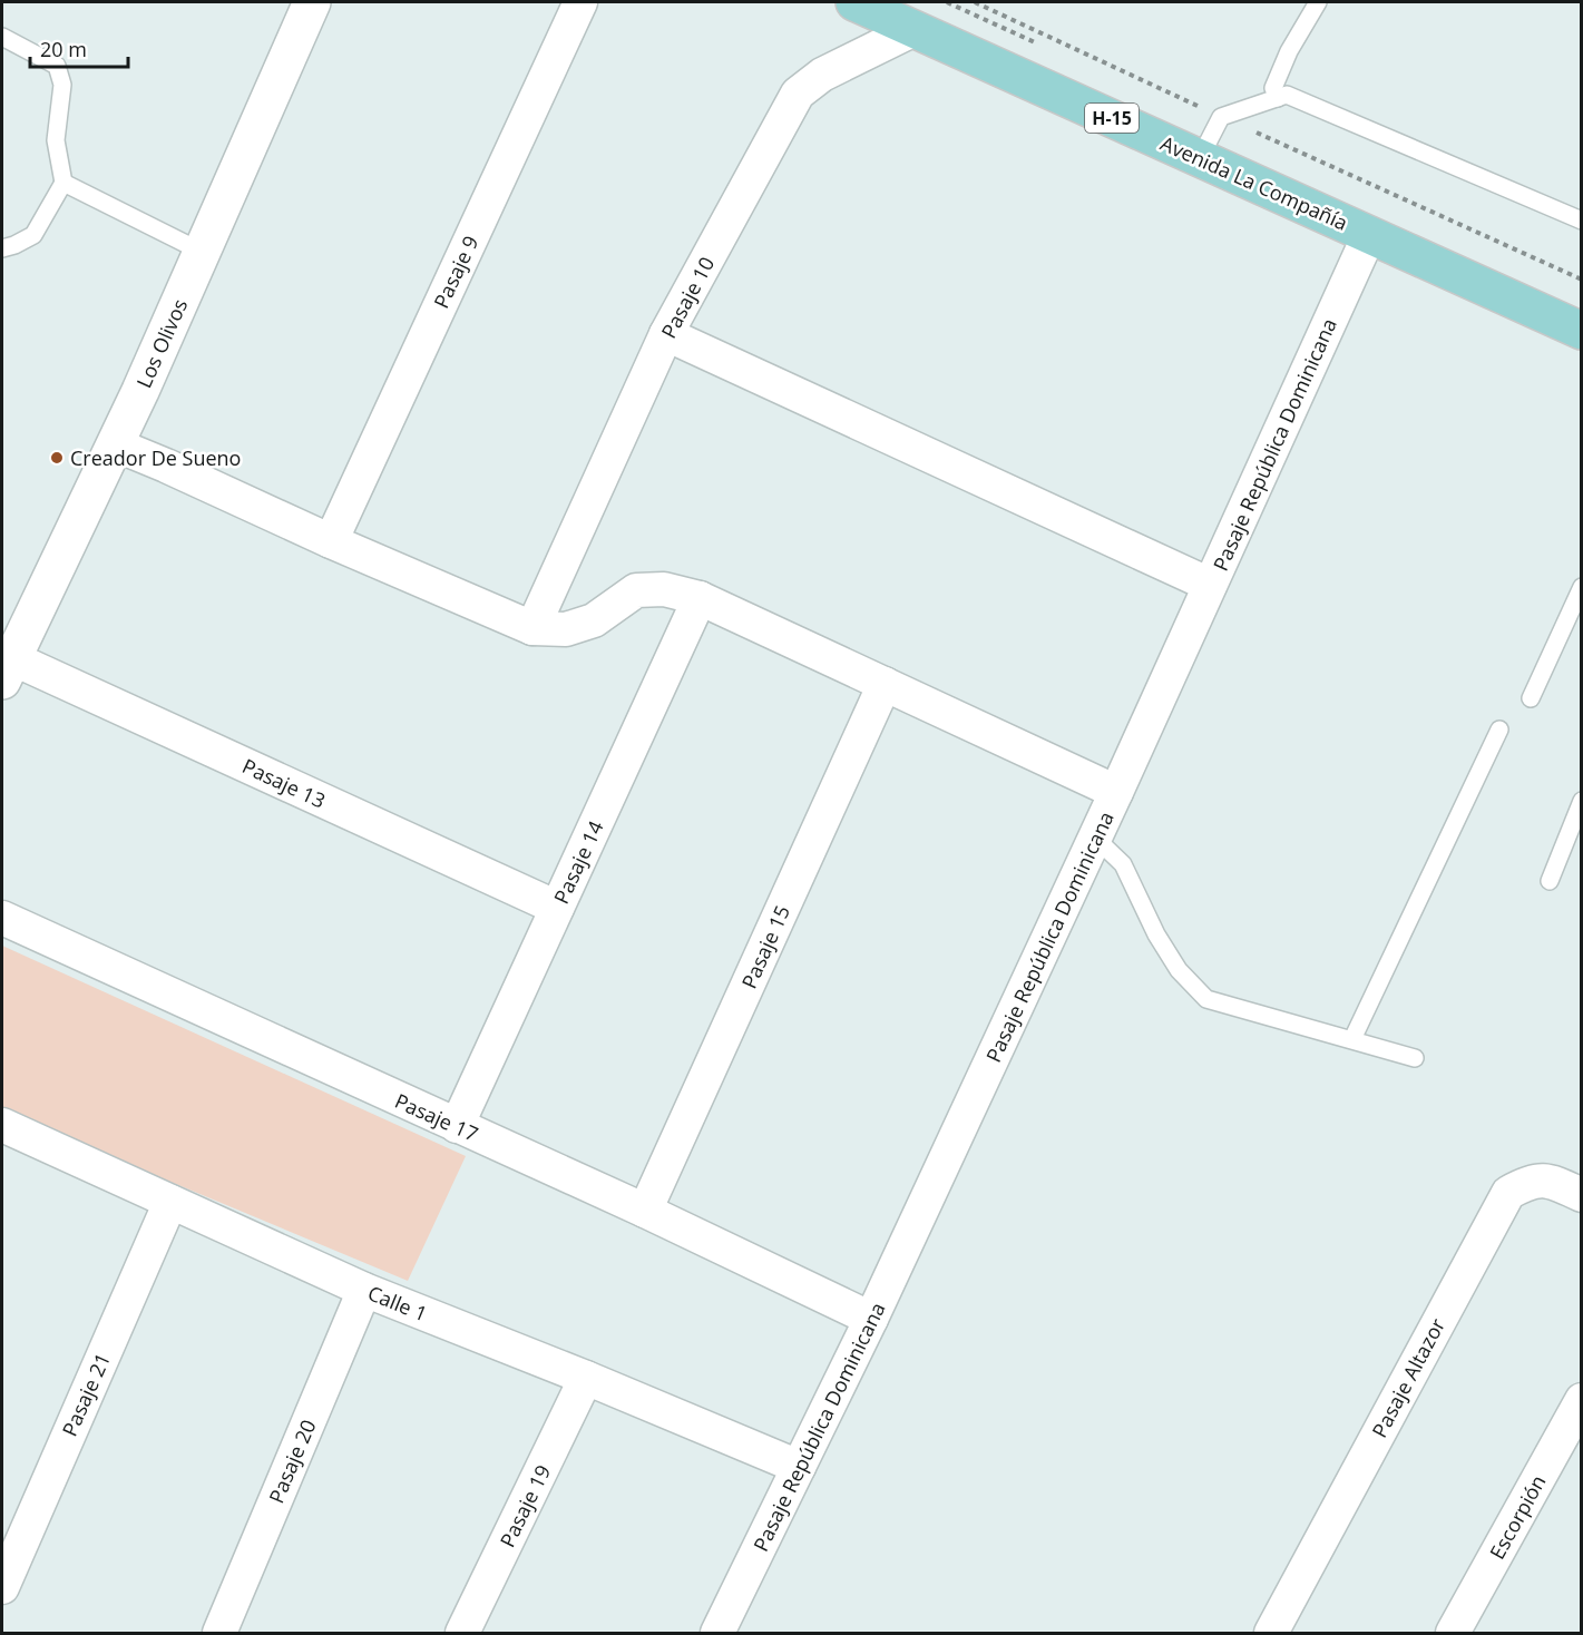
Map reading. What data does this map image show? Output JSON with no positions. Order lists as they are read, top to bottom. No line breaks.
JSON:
{"streets":{"main road":["H-15","Avenida La Compañía"],"street":["Pasaje 9","Pasaje 10","Los Olivos","Pasaje República Dominicana","Pasaje 13","Pasaje 14","Pasaje 15","Pasaje 17","Calle 1","Pasaje Altazor","Pasaje 21","Pasaje 20","Pasaje 19","Escorpión"]},"crossings":[["Avenida La Compañía","Pasaje 10"],["Avenida La Compañía","Pasaje República Dominicana"],["Los Olivos","Pasaje 13"],["Pasaje República Dominicana","Pasaje 17"],["Pasaje República Dominicana","Calle 1"],["Pasaje 13","Pasaje 14"],["Pasaje 14","Pasaje 17"],["Pasaje 15","Pasaje 17"],["Calle 1","Pasaje 21"],["Calle 1","Pasaje 20"],["Calle 1","Pasaje 19"]],"places":["Creador De Sueno"],"scale_bar":"20 m"}
